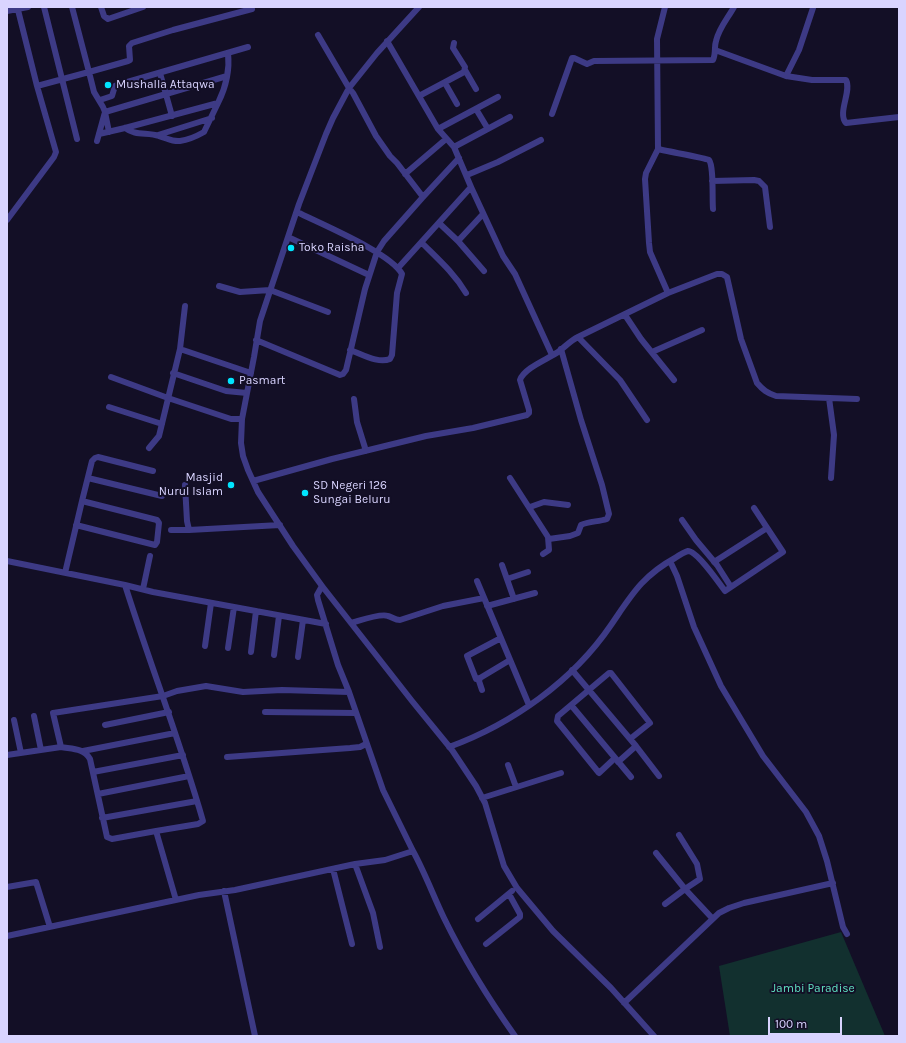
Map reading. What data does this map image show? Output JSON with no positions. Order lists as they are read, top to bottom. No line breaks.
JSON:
{"parks":["Jambi Paradise"],"places":["Mushalla Attaqwa","Toko Raisha","Pasmart","Masjid Nurul Islam","SD Negeri 126 Sungai Beluru"],"scale_bar":"100 m"}
